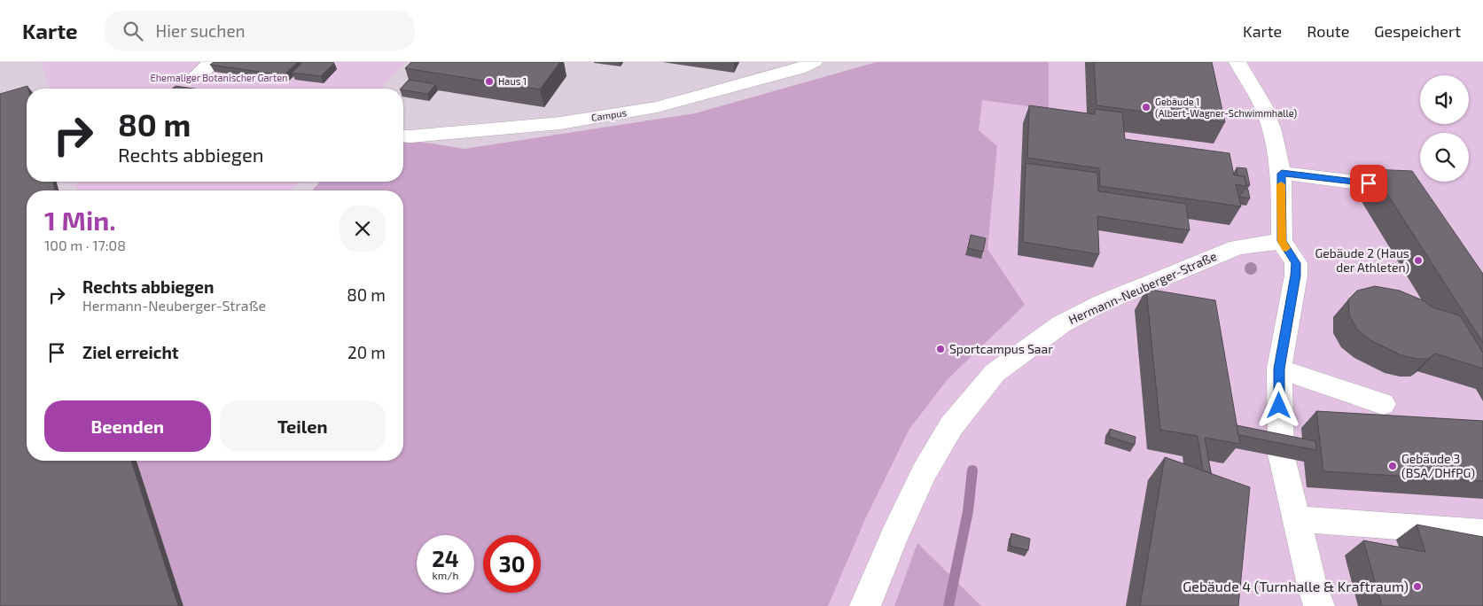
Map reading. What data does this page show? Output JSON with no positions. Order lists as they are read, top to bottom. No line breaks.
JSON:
{"streets":{"street":["Campus","Hermann-Neuberger-Straße"]},"parks":["Ehemaliger Botanischer Garten"],"places":["Haus 1","Gebäude 1 (Albert-Wagner-Schwimmhalle)","Gebäude 2 (Haus der Athleten)","Sportcampus Saar","Gebäude 3 (BSA/DHfPG)","Gebäude 4 (Turnhalle & Kraftraum)"],"page":{"header":"Karte","search":"Hier suchen","nav":["Karte","Route","Gespeichert"],"turn":["80 m","Rechts abbiegen"],"heading":["1 Min.","100 m · 17:08"],"list":[{"name":"Rechts abbiegen","note":"Hermann-Neuberger-Straße","value":"80 m"},{"name":"Ziel erreicht","value":"20 m"}],"buttons":["Beenden","Teilen"],"speed":"24 km/h","limit":"30"}}
